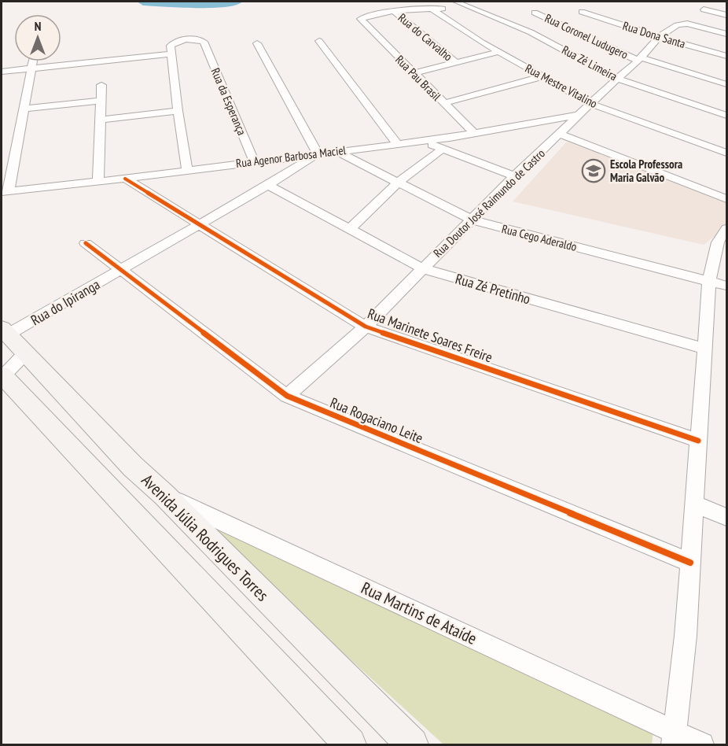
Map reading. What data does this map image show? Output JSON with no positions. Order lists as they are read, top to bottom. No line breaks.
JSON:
{"streets":{"main road":["Avenida Júlia Rodrigues Torres"],"street":["Rua Dona Santa","Rua Coronel Ludugero","Rua do Carvalho","Rua Zé Limeira","Rua Pau Brasil","Rua Mestre Vitalino","Rua da Esperança","Rua Agenor Barbosa Maciel","Rua Doutor José Raimundo de Castro","Rua Cego Aderaldo","Rua Zé Pretinho","Rua do Ipiranga","Rua Marinete Soares Freire","Rua Rogaciano Leite","Rua Martins de Ataíde"]},"crossings":[["Rua Dona Santa","Rua Doutor José Raimundo de Castro"],["Rua Coronel Ludugero","Rua Doutor José Raimundo de Castro"],["Rua do Carvalho","Rua Pau Brasil"],["Rua Zé Limeira","Rua Doutor José Raimundo de Castro"],["Rua Pau Brasil","Rua Agenor Barbosa Maciel"],["Rua Mestre Vitalino","Rua Doutor José Raimundo de Castro"],["Rua da Esperança","Rua Agenor Barbosa Maciel"],["Rua Agenor Barbosa Maciel","Rua Doutor José Raimundo de Castro"],["Rua Agenor Barbosa Maciel","Rua Cego Aderaldo"],["Rua Agenor Barbosa Maciel","Rua do Ipiranga"],["Rua Agenor Barbosa Maciel","Rua Marinete Soares Freire"],["Rua Doutor José Raimundo de Castro","Rua Cego Aderaldo"],["Rua Doutor José Raimundo de Castro","Rua Zé Pretinho"],["Rua Doutor José Raimundo de Castro","Rua Marinete Soares Freire"],["Rua Doutor José Raimundo de Castro","Rua Rogaciano Leite"],["Rua Zé Pretinho","Rua do Ipiranga"],["Rua do Ipiranga","Rua Marinete Soares Freire"],["Rua do Ipiranga","Rua Rogaciano Leite"],["Rua do Ipiranga","Avenida Júlia Rodrigues Torres"],["Avenida Júlia Rodrigues Torres","Rua Martins de Ataíde"]],"places":{"school or university":["Escola Professora Maria Galvão"]},"north":"top"}
